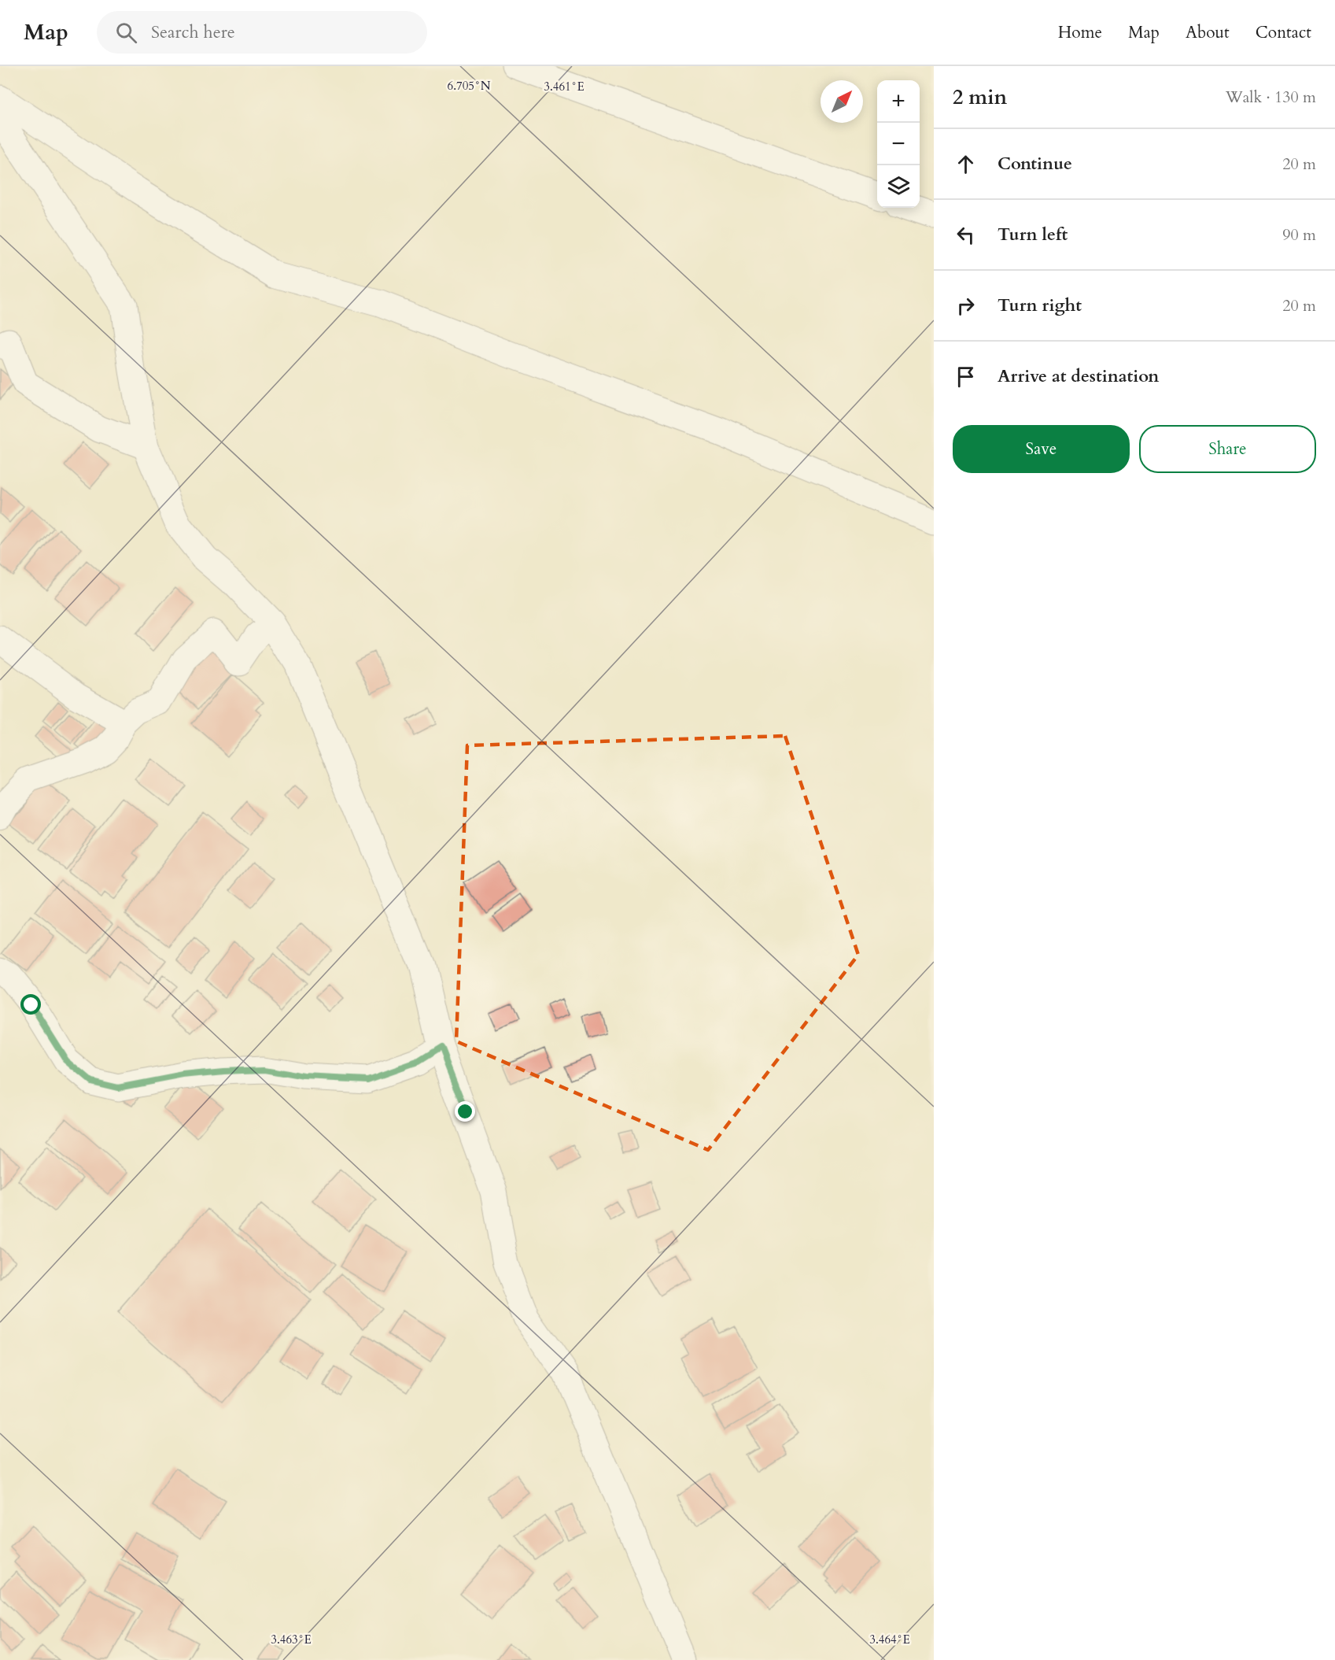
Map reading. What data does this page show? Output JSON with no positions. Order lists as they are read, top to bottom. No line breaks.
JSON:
{"north":"top right","page":{"header":"Map","search":"Search here","nav":["Home","Map","About","Contact"],"heading":["2 min","Walk · 130 m"],"map_buttons":["+","−"],"list":[["Continue","20 m"],["Turn left","90 m"],["Turn right","20 m"],"Arrive at destination"],"buttons":["Save","Share"]},"coordinates":["6.705°N","3.461°E","3.463°E","3.464°E"]}
